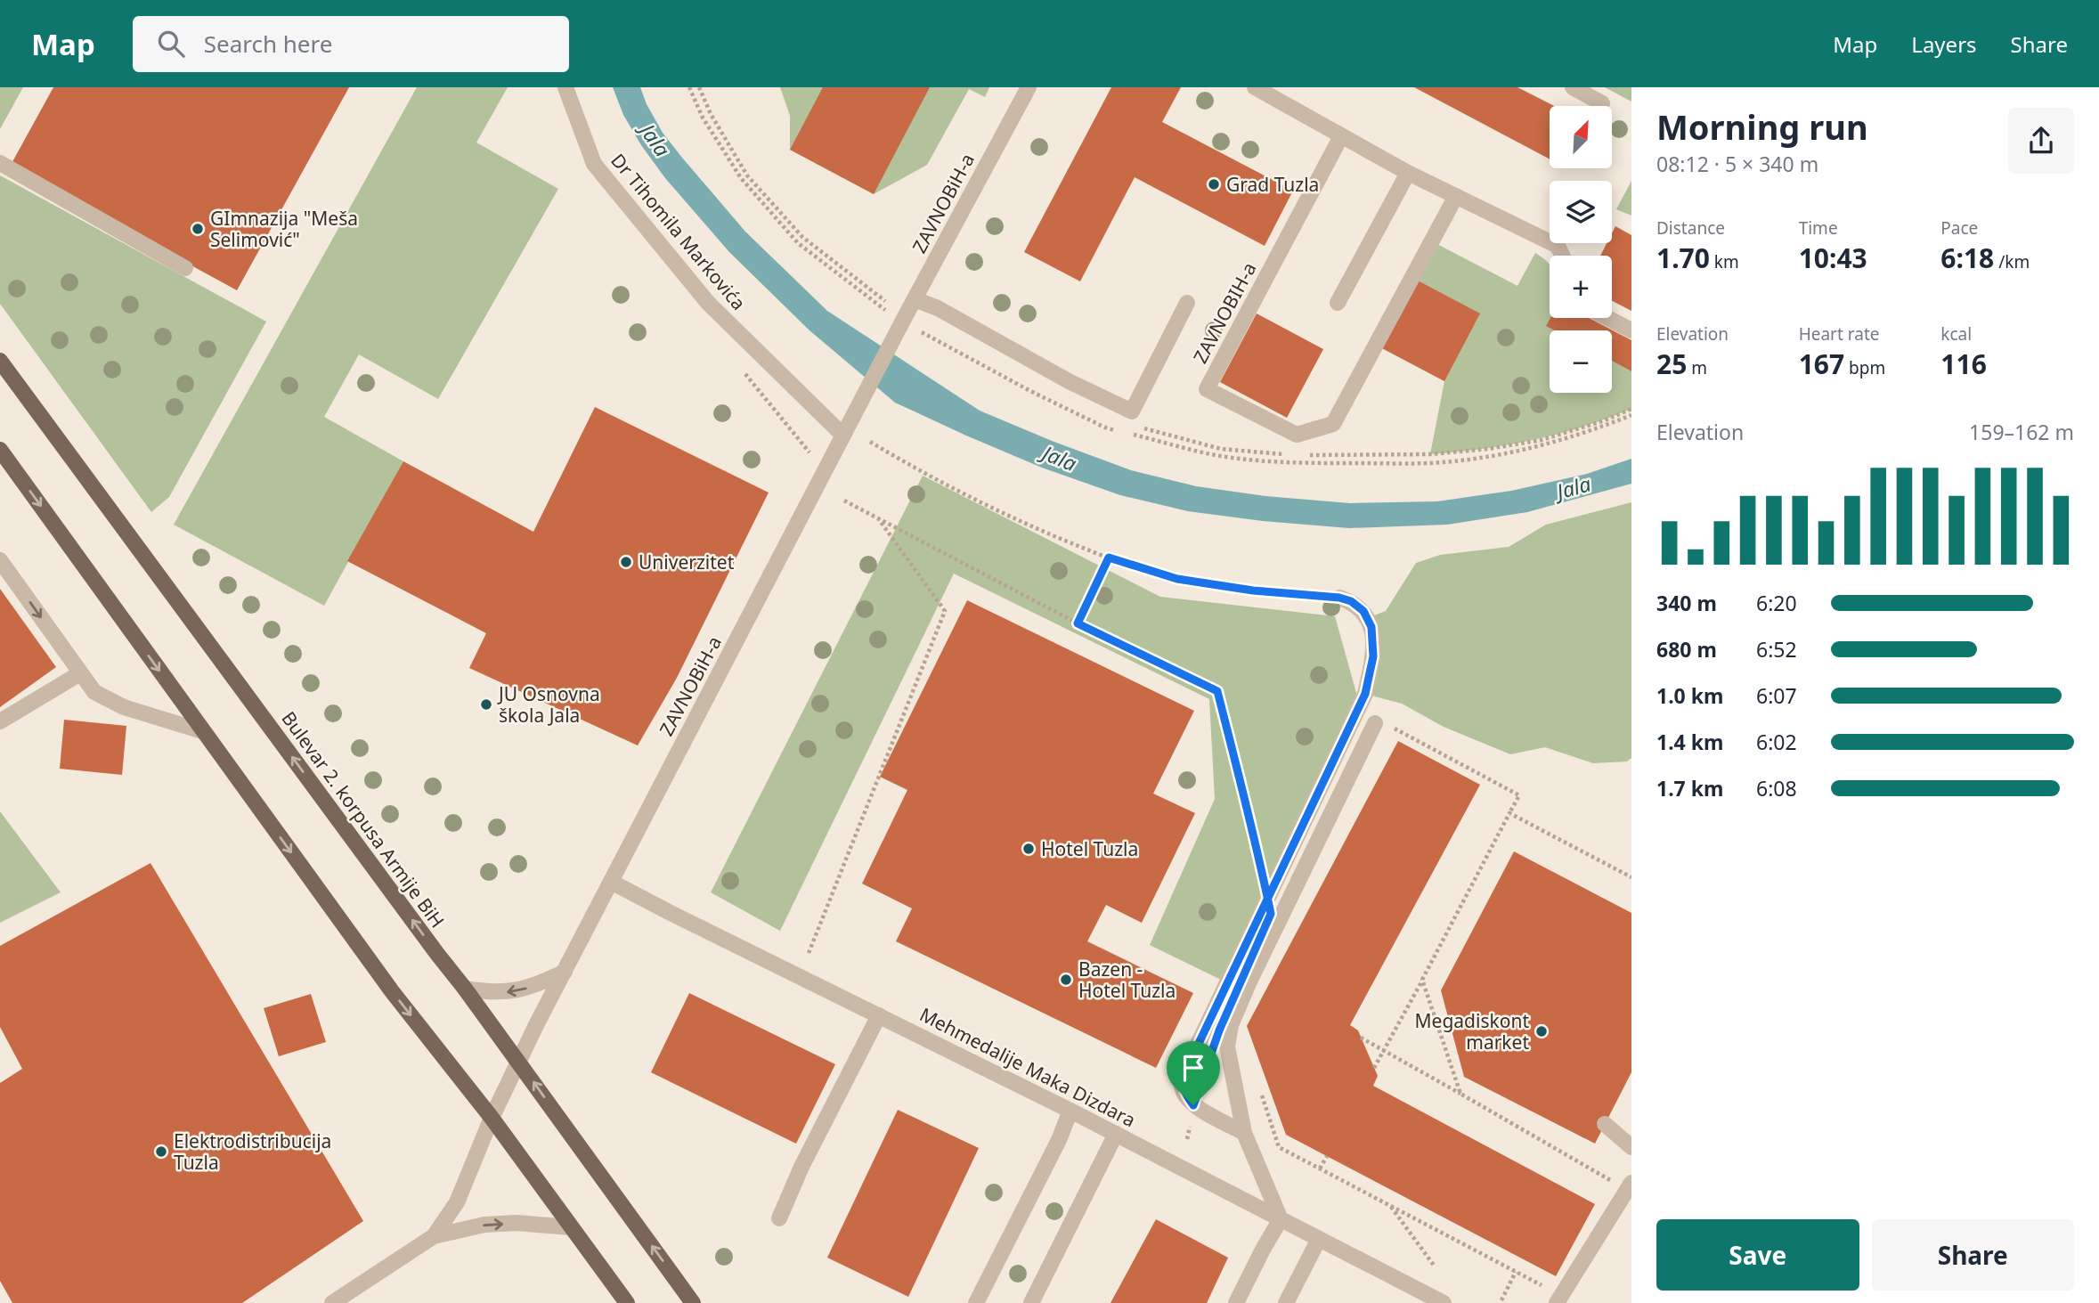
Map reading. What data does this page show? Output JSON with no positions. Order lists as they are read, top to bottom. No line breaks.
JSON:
{"streets":{"main road":["Bulevar 2. korpusa Armije BiH"],"street":["ZAVNOBiH-a","Dr Tihomila Markovića","ZAVNOBIH-a","Mehmedalije Maka Dizdara"]},"crossings":[["ZAVNOBiH-a","Dr Tihomila Markovića"],["ZAVNOBiH-a","Mehmedalije Maka Dizdara"]],"water":["Jala"],"places":["Grad Tuzla","GImnazija \"Meša Selimović\"","Univerzitet","JU Osnovna škola Jala","Hotel Tuzla","Bazen - Hotel Tuzla","Megadiskont market","Elektrodistribucija Tuzla"],"north":"top right","page":{"header":"Map","search":"Search here","nav":["Map","Layers","Share"],"heading":["Morning run","08:12 · 5 × 340 m"],"map_buttons":["+","−"],"stats":[["Distance","1.70 km"],["Time","10:43"],["Pace","6:18 /km"],["Elevation","25 m"],["Heart rate","167 bpm"],["kcal","116"]],"chart":["Elevation","159–162 m"],"list":[{"name":"340 m","note":"6:20"},{"name":"680 m","note":"6:52"},{"name":"1.0 km","note":"6:07"},{"name":"1.4 km","note":"6:02"},{"name":"1.7 km","note":"6:08"}],"buttons":["Save","Share"]}}
